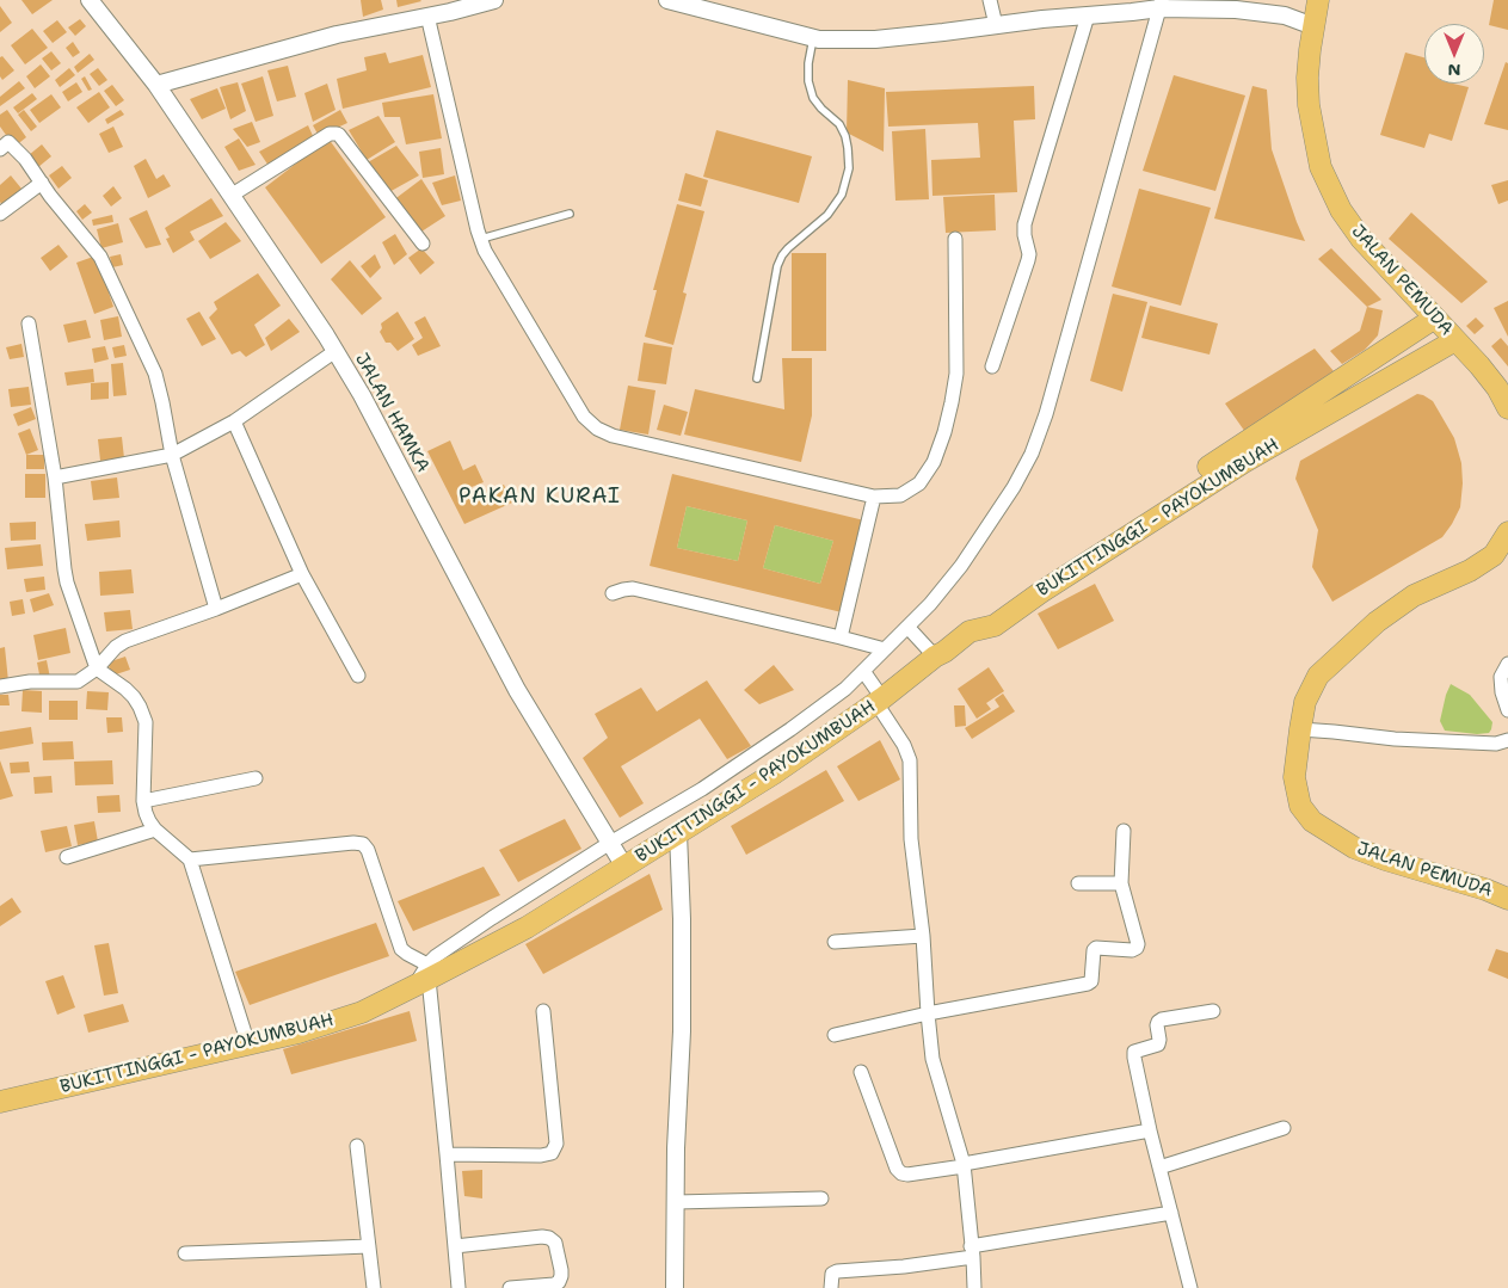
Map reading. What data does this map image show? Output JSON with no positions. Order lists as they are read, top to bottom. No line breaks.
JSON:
{"streets":{"main road":["JALAN PEMUDA","BUKITTINGGI - PAYOKUMBUAH"],"street":["JALAN HAMKA"]},"crossings":[["JALAN PEMUDA","BUKITTINGGI - PAYOKUMBUAH"],["JALAN HAMKA","BUKITTINGGI - PAYOKUMBUAH"]],"districts":["PAKAN KURAI"],"north":"bottom"}
